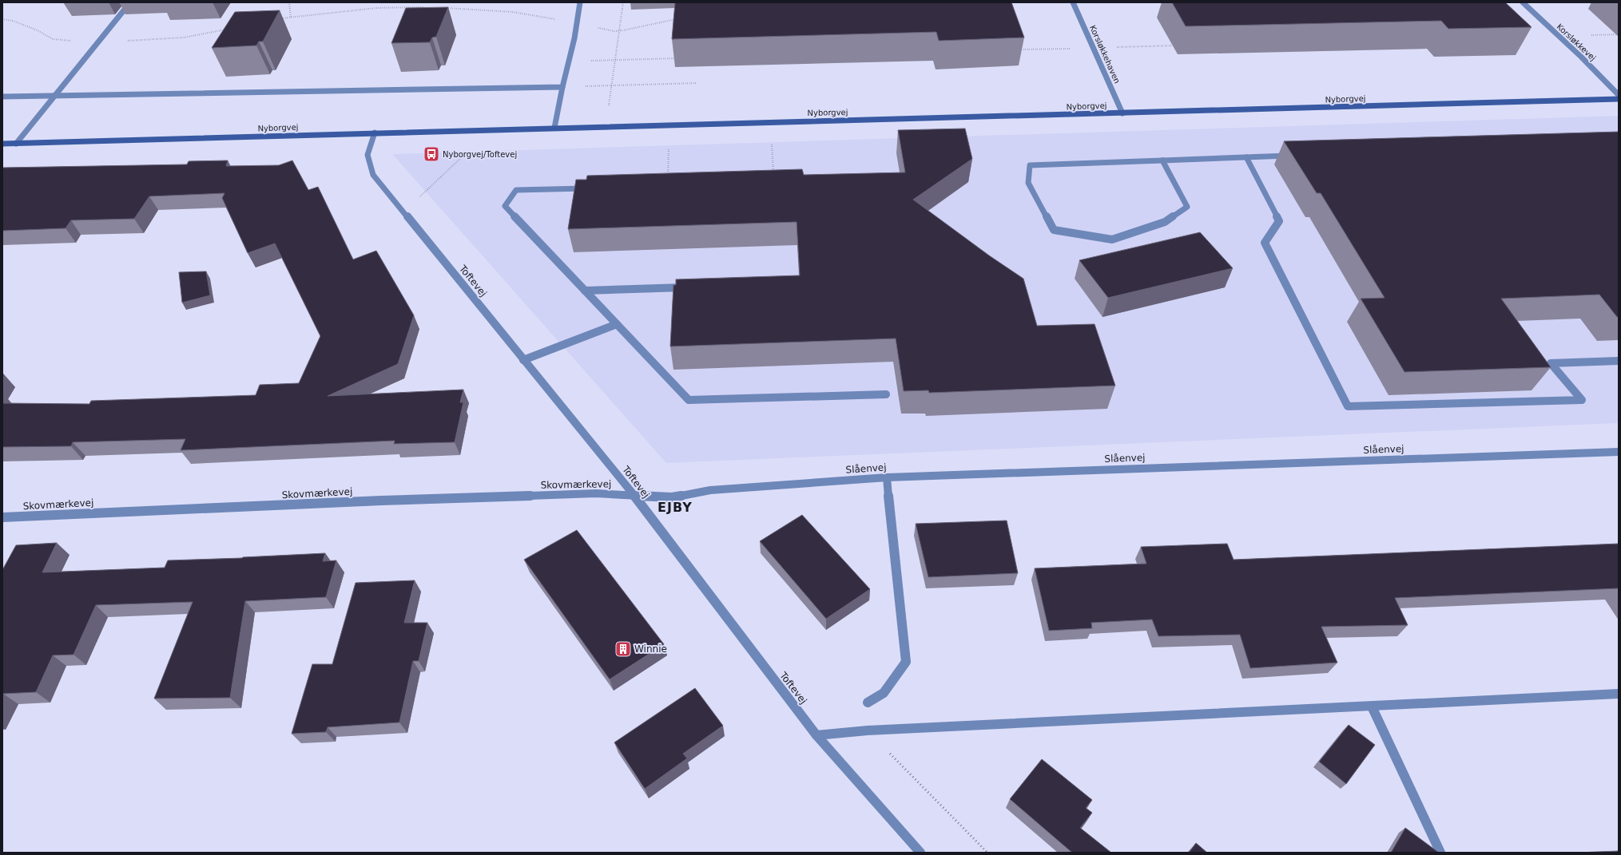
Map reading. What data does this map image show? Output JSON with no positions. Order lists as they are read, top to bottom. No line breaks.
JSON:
{"streets":{"street":["Korsløkkevej","Korsløkkehaven","Nyborgvej","Toftevej","Slåenvej","Skovmærkevej"]},"crossings":[["Korsløkkehaven","Nyborgvej"],["Nyborgvej","Toftevej"],["Toftevej","Slåenvej"],["Toftevej","Skovmærkevej"],["Slåenvej","Skovmærkevej"]],"districts":["EJBY"],"places":{"bus stop":["Nyborgvej/Toftevej"],"building":["Winnie"]}}
